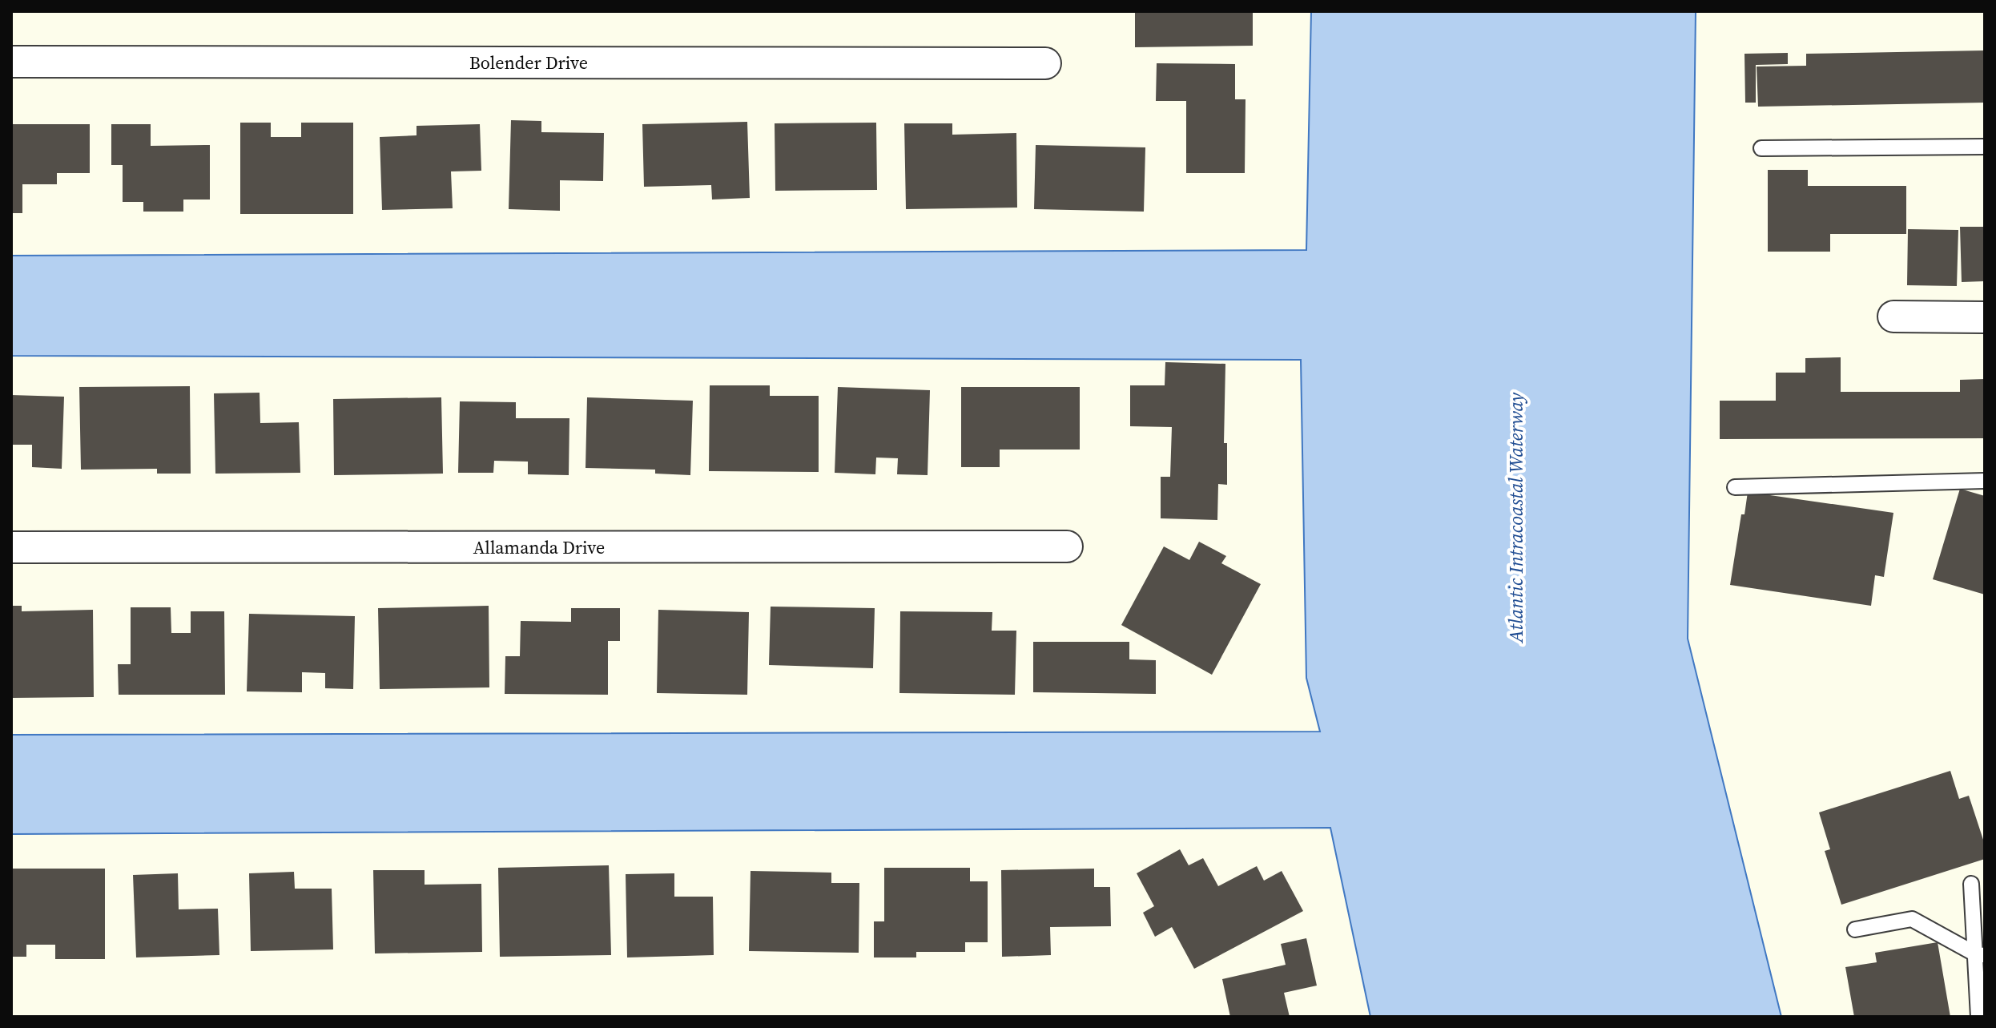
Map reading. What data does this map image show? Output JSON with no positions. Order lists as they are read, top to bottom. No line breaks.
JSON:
{"streets":{"street":["Bolender Drive","Allamanda Drive"]},"water":["Atlantic Intracoastal Waterway"]}
